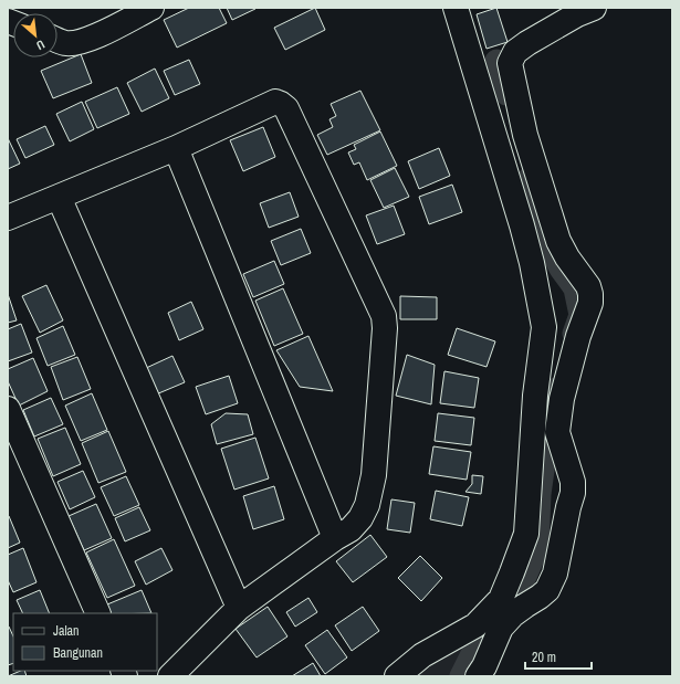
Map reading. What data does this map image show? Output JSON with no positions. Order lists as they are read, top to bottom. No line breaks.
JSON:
{"legend":["Jalan","Bangunan"],"scale_bar":"20 m","north":"bottom right"}
